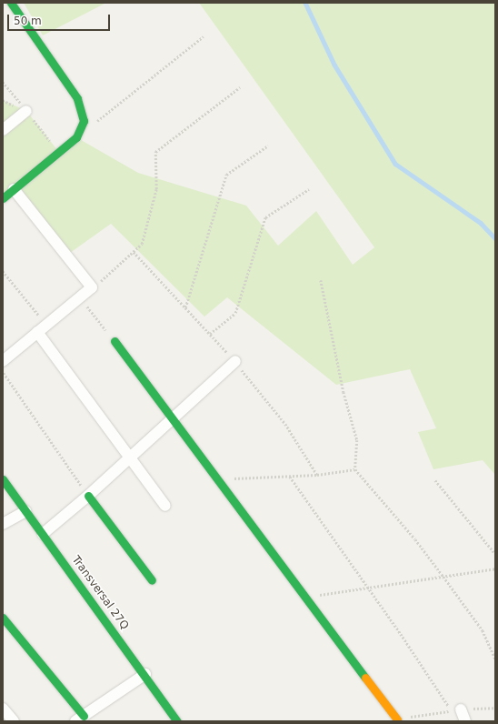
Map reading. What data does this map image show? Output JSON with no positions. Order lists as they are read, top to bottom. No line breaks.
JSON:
{"streets":{"street":["Transversal 27Q"]},"scale_bar":"50 m"}
